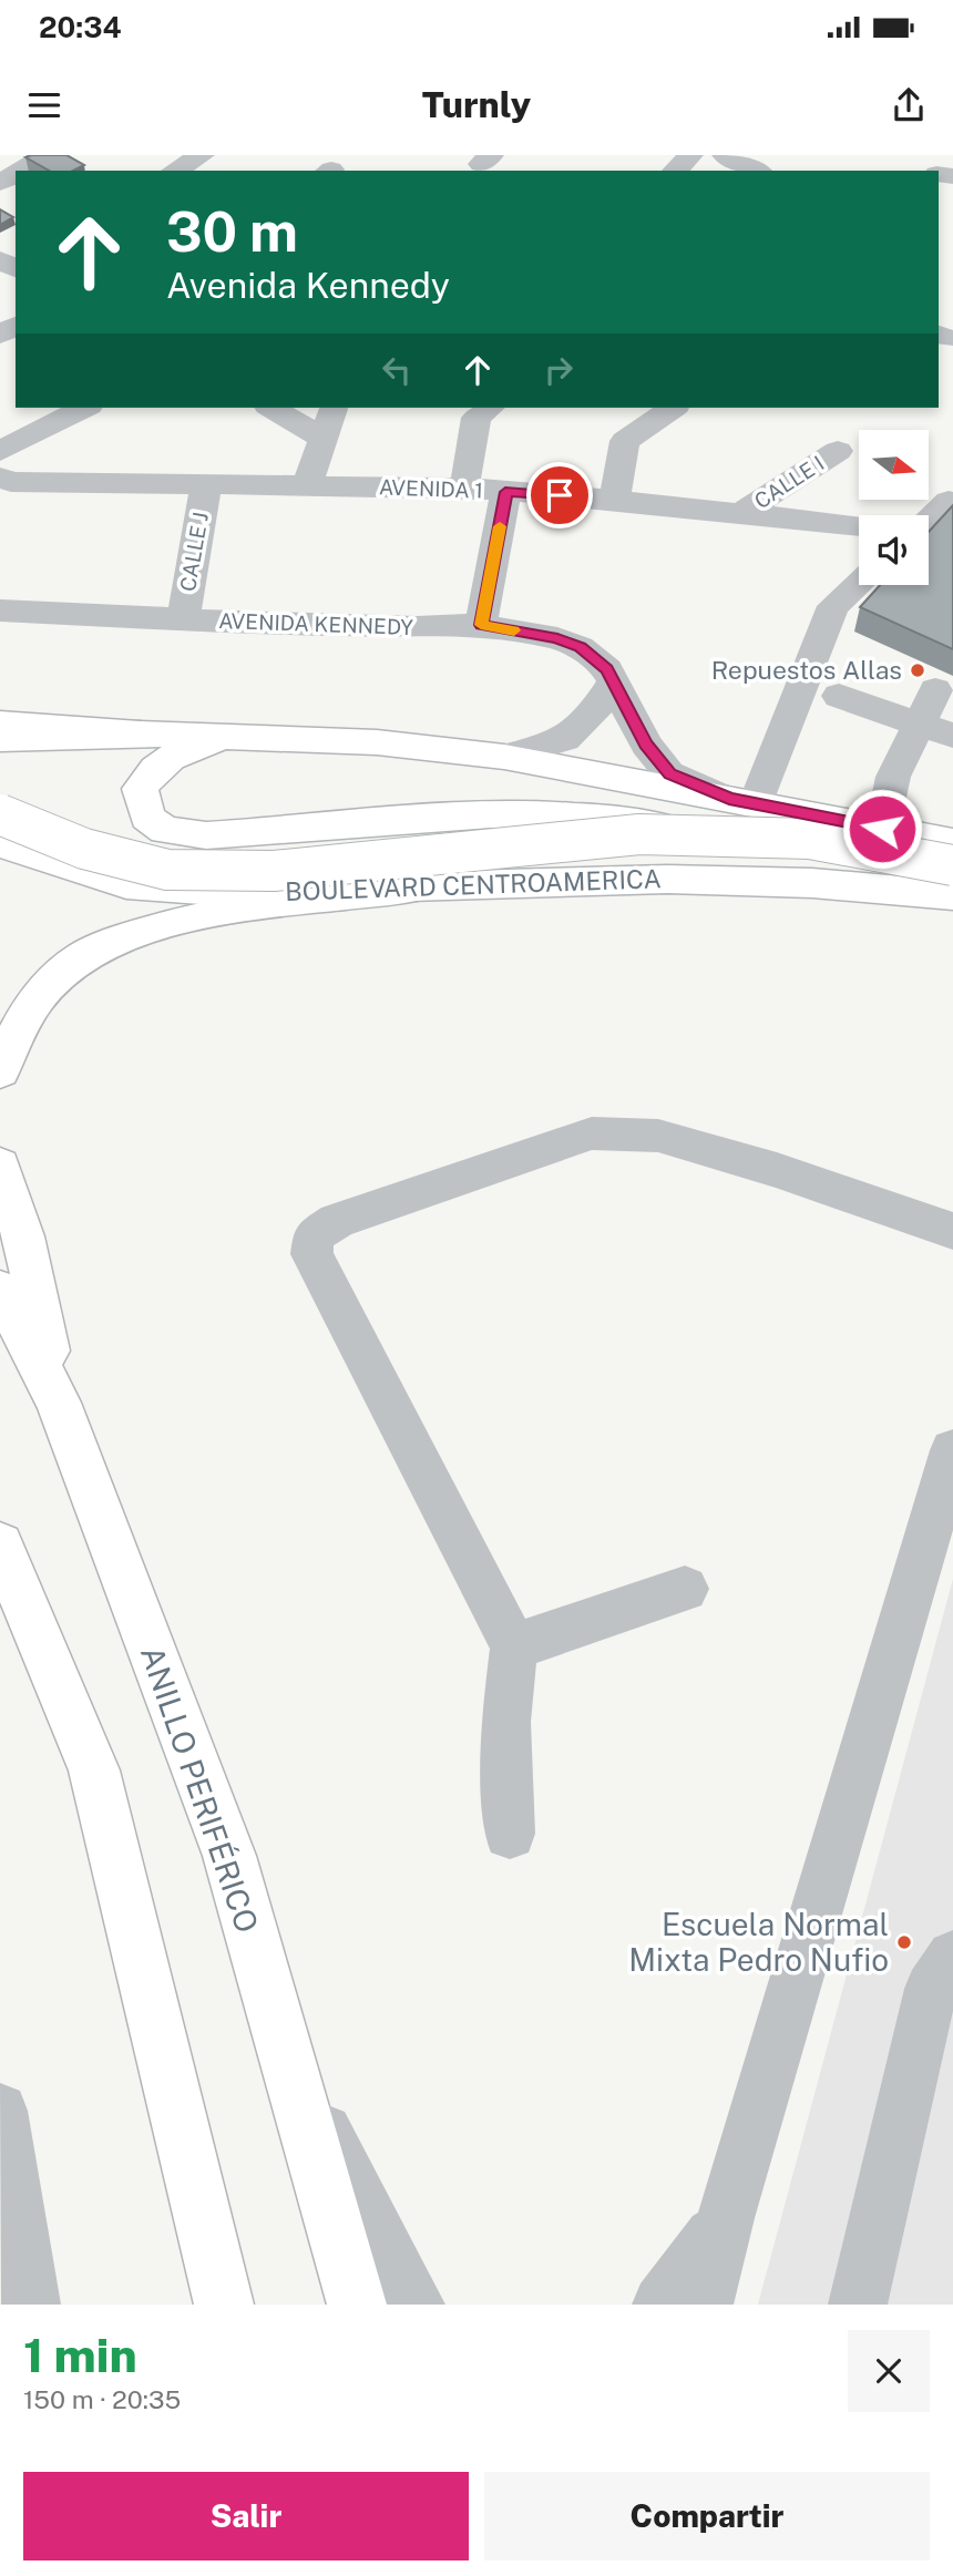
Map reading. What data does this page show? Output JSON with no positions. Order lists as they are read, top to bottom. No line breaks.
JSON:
{"streets":{"main road":["BOULEVARD CENTROAMERICA","ANILLO PERIFÉRICO"],"street":["CALLE I","AVENIDA 1","CALLE J","AVENIDA KENNEDY"]},"crossings":[["CALLE I","AVENIDA 1"],["AVENIDA 1","CALLE J"],["CALLE J","AVENIDA KENNEDY"]],"places":["Repuestos Allas","Escuela Normal Mixta Pedro Nufio"],"north":"right","page":{"status":"20:34","header":"Turnly","turn":["30 m","Avenida Kennedy"],"heading":["1 min","150 m · 20:35"],"buttons":["Salir","Compartir"]}}
